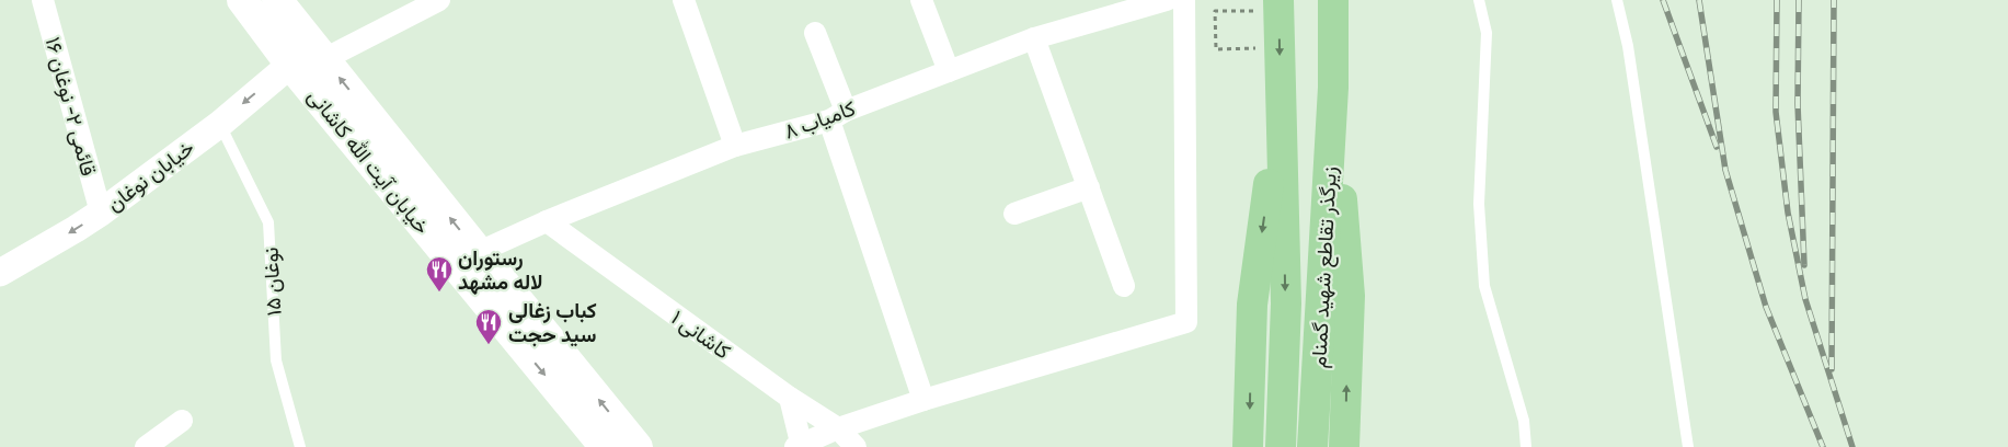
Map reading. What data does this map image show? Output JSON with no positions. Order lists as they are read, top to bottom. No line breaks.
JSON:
{"streets":{"main road":["خیابان آیت الله کاشانی","زیرگذر تقاطع شهید گمنام"],"street":["قائمی ۲- نوغان ۱۶","کامیاب ۸","خیابان نوغان","کاشانی ۱"],"lane":["نوغان ۱۵"]},"crossings":[["قائمی ۲- نوغان ۱۶","خیابان نوغان"],["کامیاب ۸","خیابان آیت الله کاشانی"],["کامیاب ۸","کاشانی ۱"],["خیابان آیت الله کاشانی","خیابان نوغان"],["خیابان نوغان","نوغان ۱۵"]],"one_way":["خیابان نوغان"],"places":{"restaurant":["رستوران لاله مشهد","کباب زغالی سید حجت"]}}
